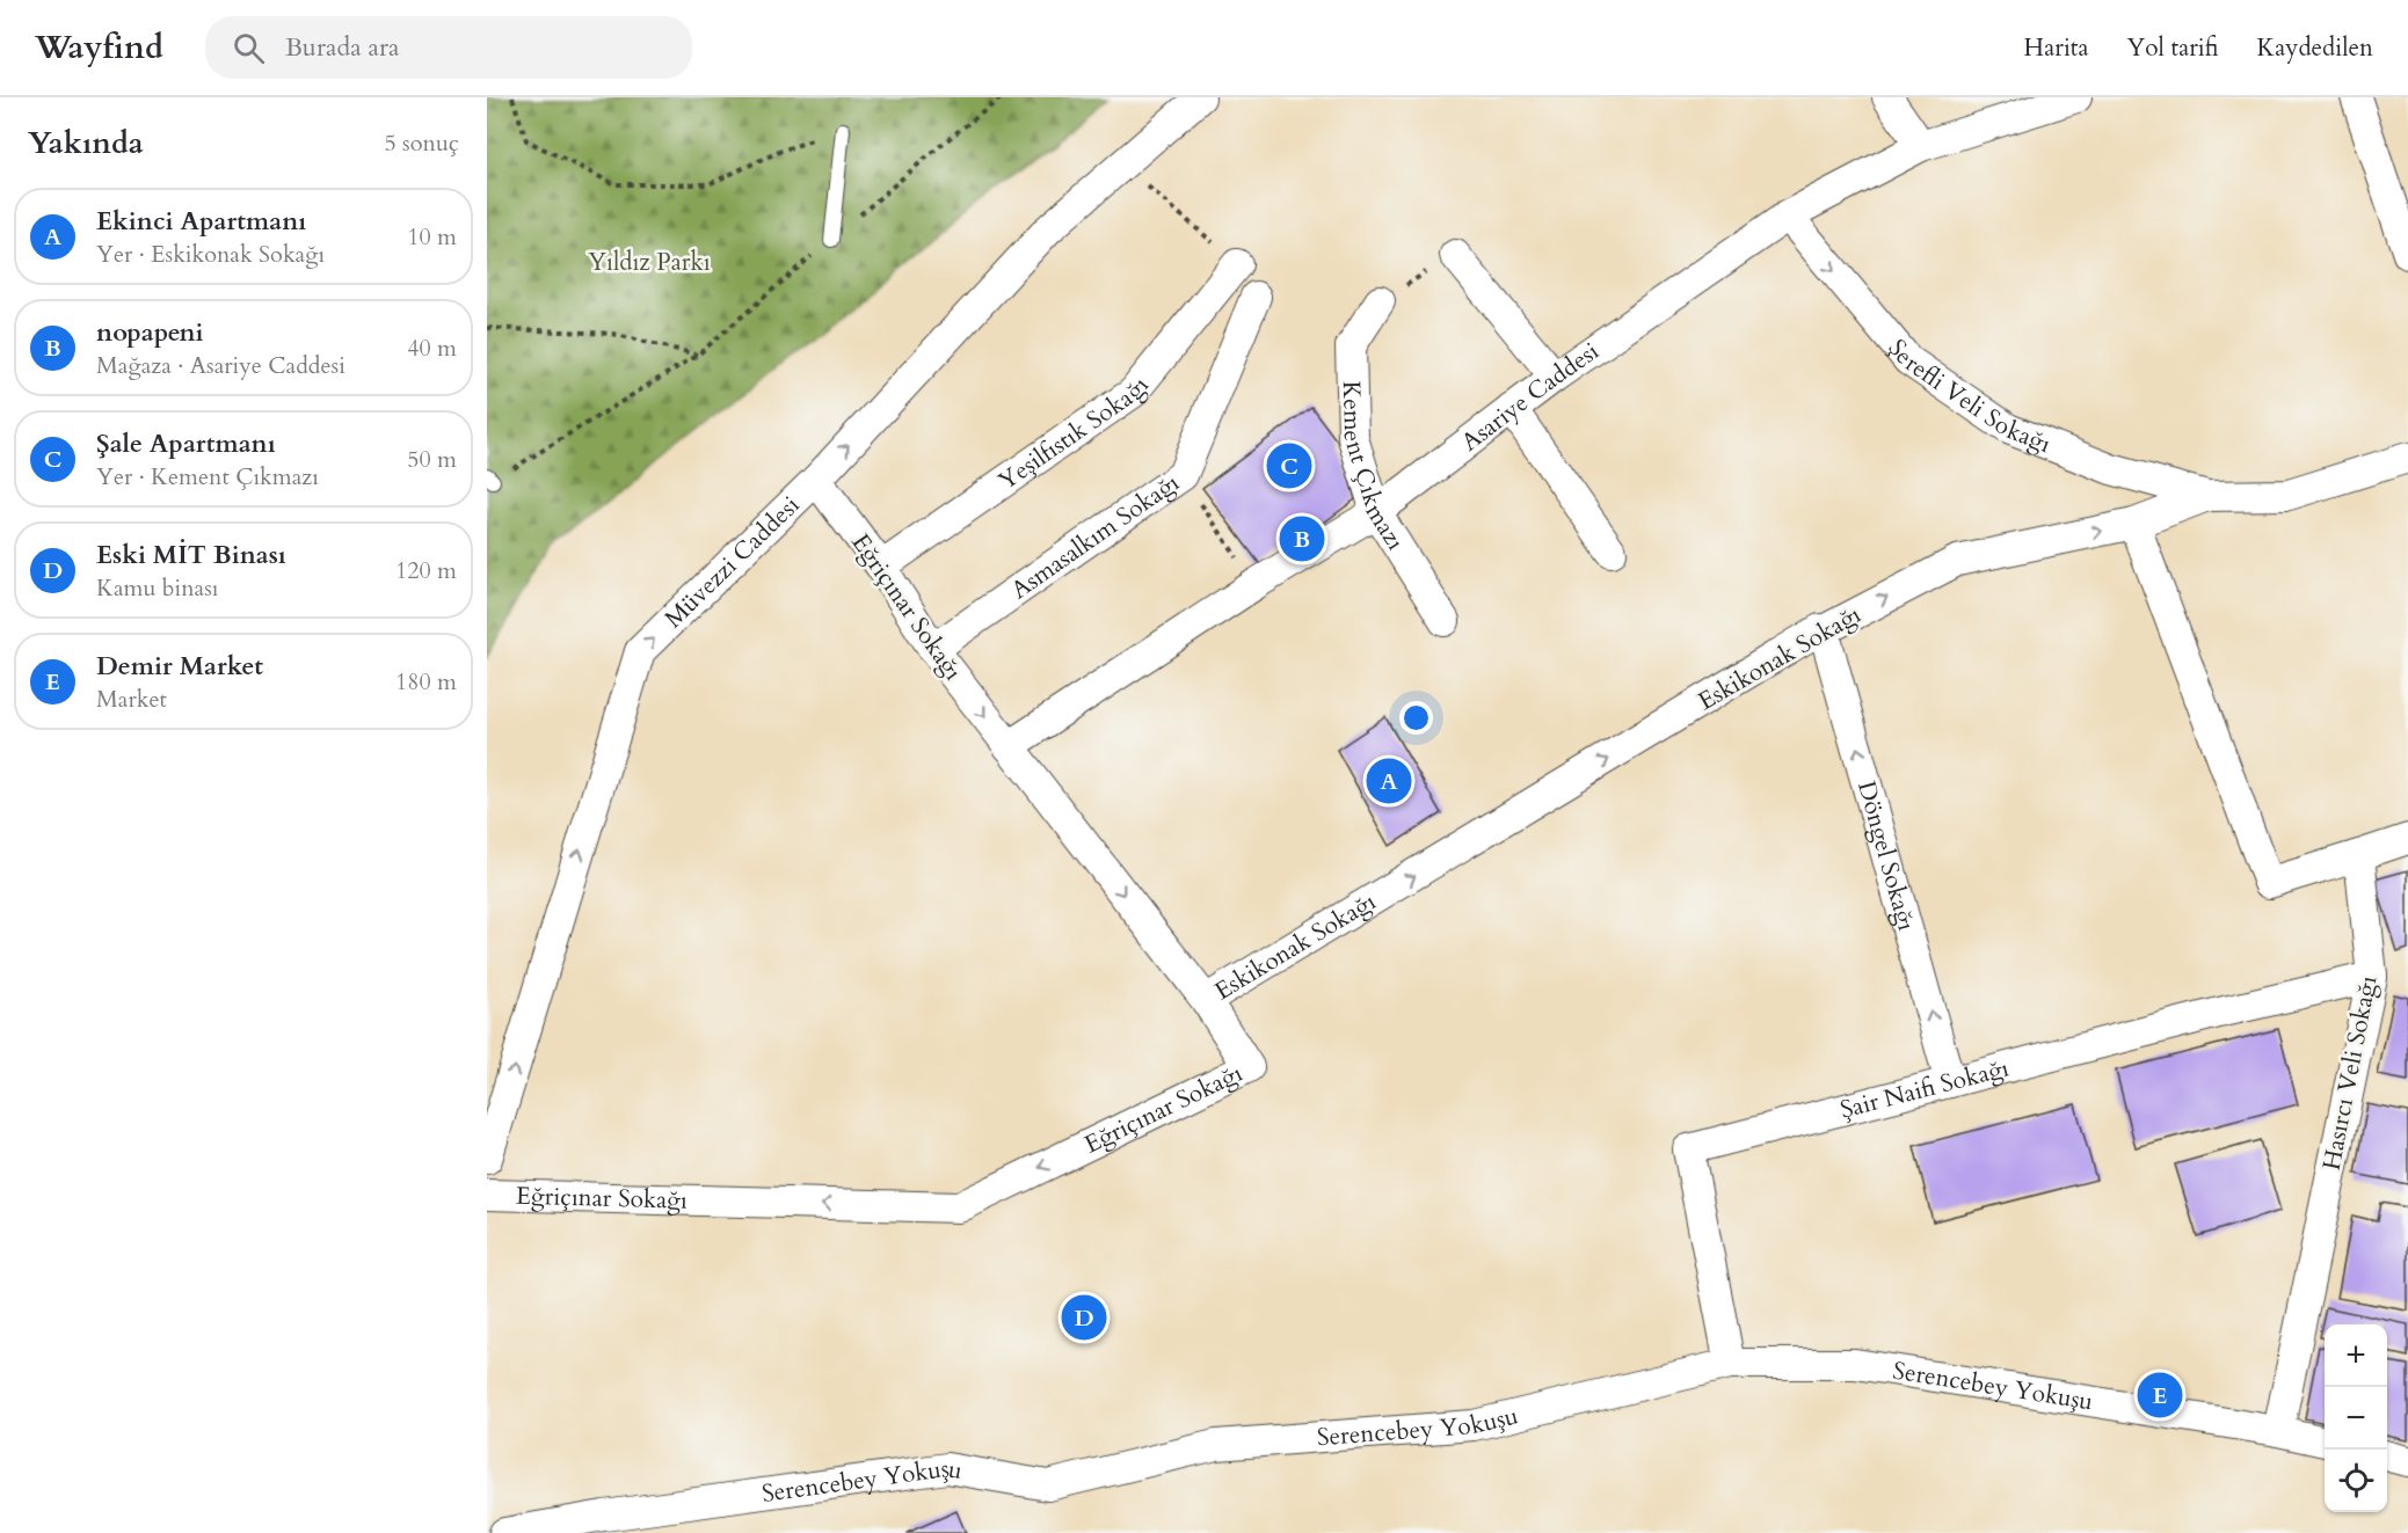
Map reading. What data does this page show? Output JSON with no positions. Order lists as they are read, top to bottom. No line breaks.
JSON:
{"streets":{"street":["Şerefli Veli Sokağı","Asariye Caddesi","Yeşilfıstık Sokağı","Kement Çıkmazı","Asmasalkım Sokağı","Müvezzi Caddesi","Eğriçınar Sokağı","Eskikonak Sokağı","Döngel Sokağı","Hasırcı Veli Sokağı","Şair Naifi Sokağı","Serencebey Yokuşu"]},"crossings":[["Şerefli Veli Sokağı","Asariye Caddesi"],["Şerefli Veli Sokağı","Eskikonak Sokağı"],["Asariye Caddesi","Kement Çıkmazı"],["Asariye Caddesi","Eğriçınar Sokağı"],["Yeşilfıstık Sokağı","Eğriçınar Sokağı"],["Asmasalkım Sokağı","Eğriçınar Sokağı"],["Müvezzi Caddesi","Eğriçınar Sokağı"],["Eğriçınar Sokağı","Eskikonak Sokağı"],["Eskikonak Sokağı","Döngel Sokağı"],["Döngel Sokağı","Şair Naifi Sokağı"],["Hasırcı Veli Sokağı","Şair Naifi Sokağı"],["Hasırcı Veli Sokağı","Serencebey Yokuşu"],["Şair Naifi Sokağı","Serencebey Yokuşu"]],"one_way":["Şerefli Veli Sokağı","Müvezzi Caddesi","Eskikonak Sokağı","Döngel Sokağı"],"parks":["Yıldız Parkı"],"page":{"header":"Wayfind","search":"Burada ara","nav":["Harita","Yol tarifi","Kaydedilen"],"heading":["Yakında","5 sonuç"],"list":[{"mark":"A","name":"Ekinci Apartmanı","note":"Yer · Eskikonak Sokağı","value":"10 m"},{"mark":"B","name":"nopapeni","note":"Mağaza · Asariye Caddesi","value":"40 m"},{"mark":"C","name":"Şale Apartmanı","note":"Yer · Kement Çıkmazı","value":"50 m"},{"mark":"D","name":"Eski MİT Binası","note":"Kamu binası","value":"120 m"},{"mark":"E","name":"Demir Market","note":"Market","value":"180 m"}],"pins":["C","B","A","D","E"],"map_buttons":["+","−"]}}
